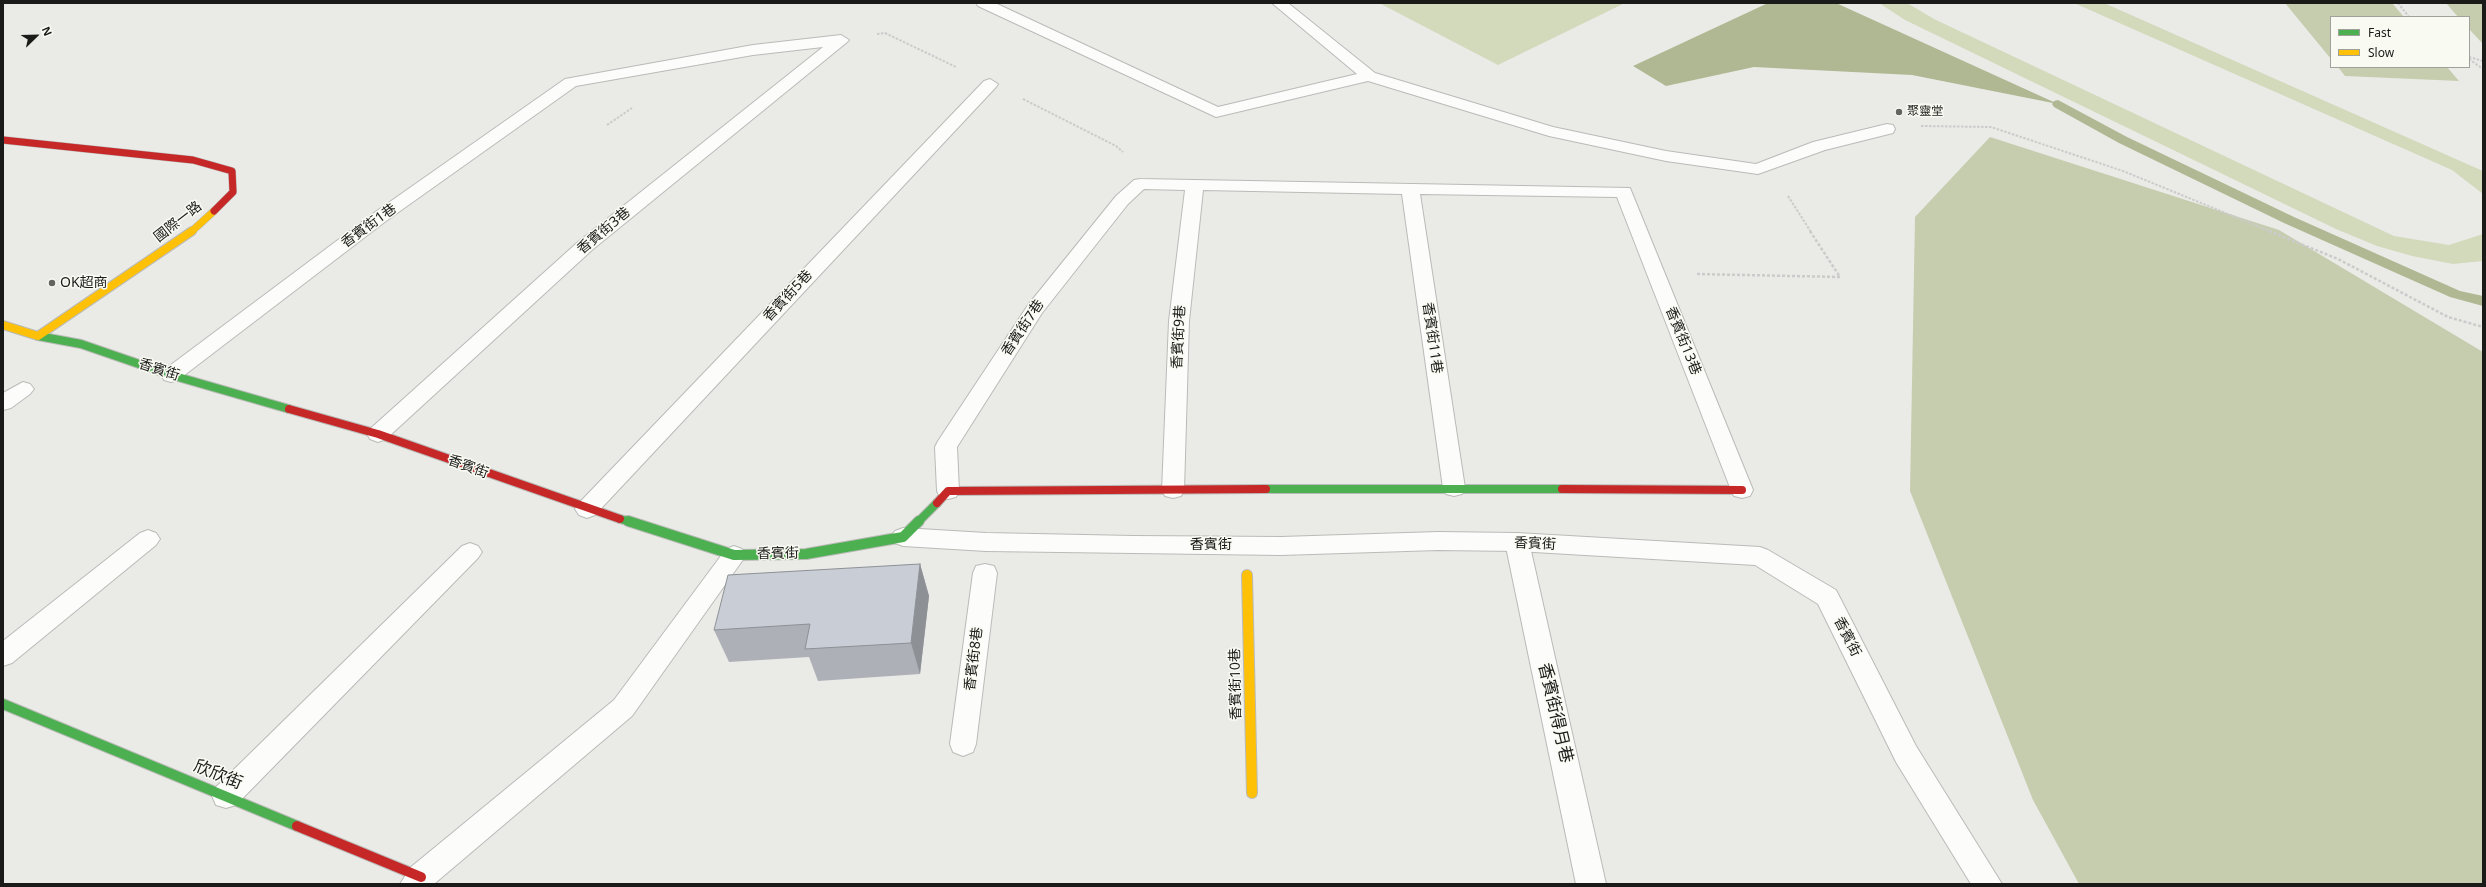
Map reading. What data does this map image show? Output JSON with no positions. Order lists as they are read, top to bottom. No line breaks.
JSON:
{"streets":{"street":["國際一路","香賓街1巷","香賓街3巷","香賓街5巷","香賓街7巷","香賓街9巷","香賓街11巷","香賓街13巷","香賓街","香賓街8巷","香賓街10巷","香賓街得月巷","欣欣街"]},"crossings":[["國際一路","香賓街"],["香賓街1巷","香賓街3巷"],["香賓街1巷","香賓街"],["香賓街3巷","香賓街"],["香賓街5巷","香賓街"],["香賓街11巷","香賓街13巷"],["香賓街","香賓街得月巷"]],"places":["聚靈堂","OK超商"],"legend":["Fast","Slow"],"north":"top right"}
